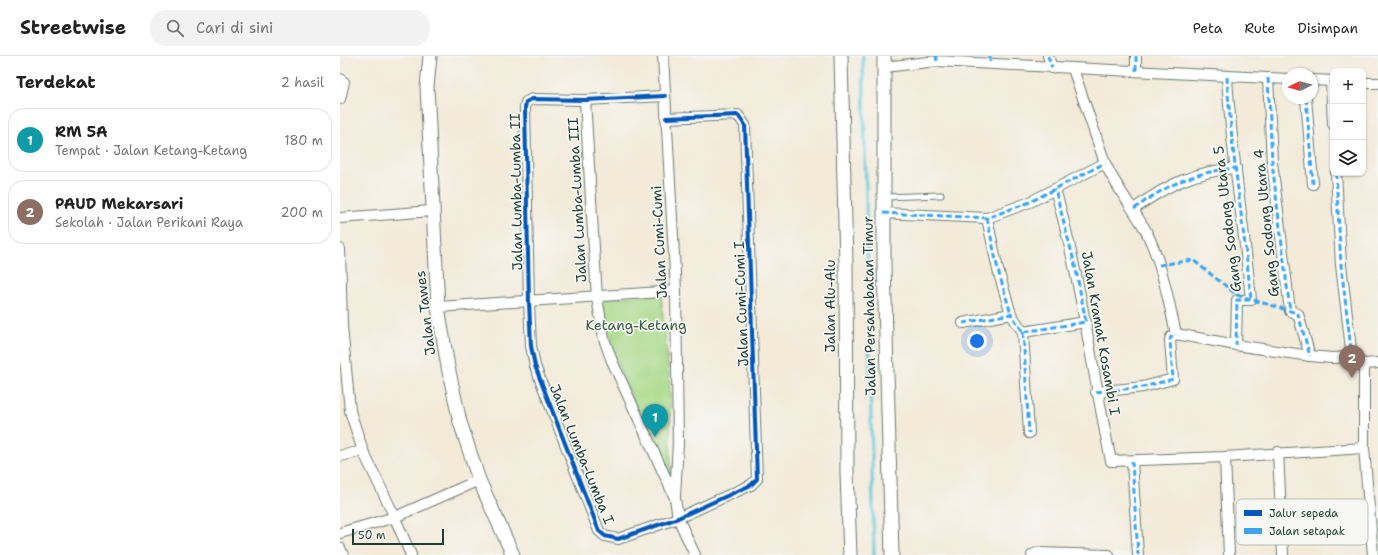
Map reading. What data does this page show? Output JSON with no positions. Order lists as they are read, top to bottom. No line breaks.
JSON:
{"streets":{"street":["Jalan Lumba-Lumba II","Jalan Lumba-Lumba III","Gang Sodong Utara 5","Gang Sodong Utara 4","Jalan Cumi-Cumi","Jalan Cumi-Cumi I","Jalan Alu-Alu","Jalan Persahabatan Timur","Jalan Tawes","Jalan Kramat Kosambi I","Jalan Lumba-Lumba I"]},"crossings":[["Jalan Lumba-Lumba II","Jalan Lumba-Lumba III"],["Jalan Lumba-Lumba II","Jalan Cumi-Cumi"],["Jalan Lumba-Lumba II","Jalan Lumba-Lumba I"],["Jalan Lumba-Lumba III","Jalan Cumi-Cumi"],["Jalan Cumi-Cumi","Jalan Cumi-Cumi I"],["Jalan Cumi-Cumi I","Jalan Lumba-Lumba I"]],"parks":["Ketang-Ketang"],"legend":["Jalur sepeda","Jalan setapak"],"scale_bar":"50 m","north":"left","page":{"header":"Streetwise","search":"Cari di sini","nav":["Peta","Rute","Disimpan"],"heading":["Terdekat","2 hasil"],"map_buttons":["+","−"],"list":[{"mark":"1","name":"RM 5A","note":"Tempat · Jalan Ketang-Ketang","value":"180 m"},{"mark":"2","name":"PAUD Mekarsari","note":"Sekolah · Jalan Perikani Raya","value":"200 m"}],"pins":["2","1"],"scale":"50 m"}}
